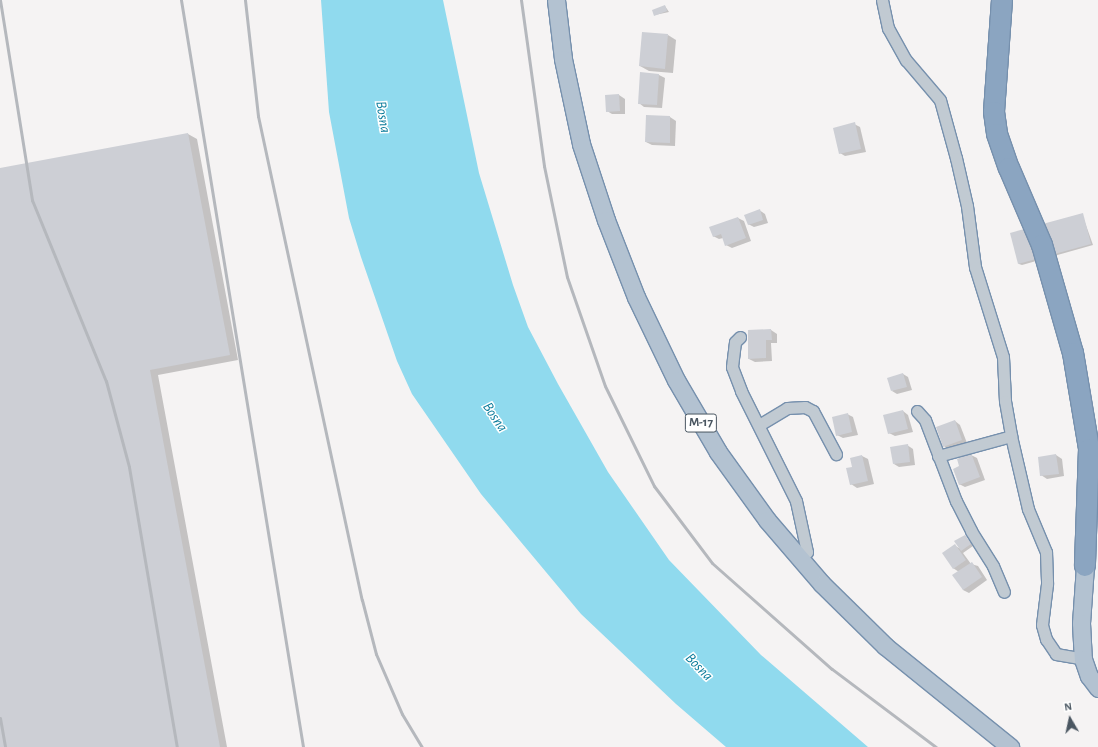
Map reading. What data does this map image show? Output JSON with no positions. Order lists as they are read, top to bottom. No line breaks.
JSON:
{"streets":{"main road":["M-17"]},"water":["Bosna"],"north":"top"}
